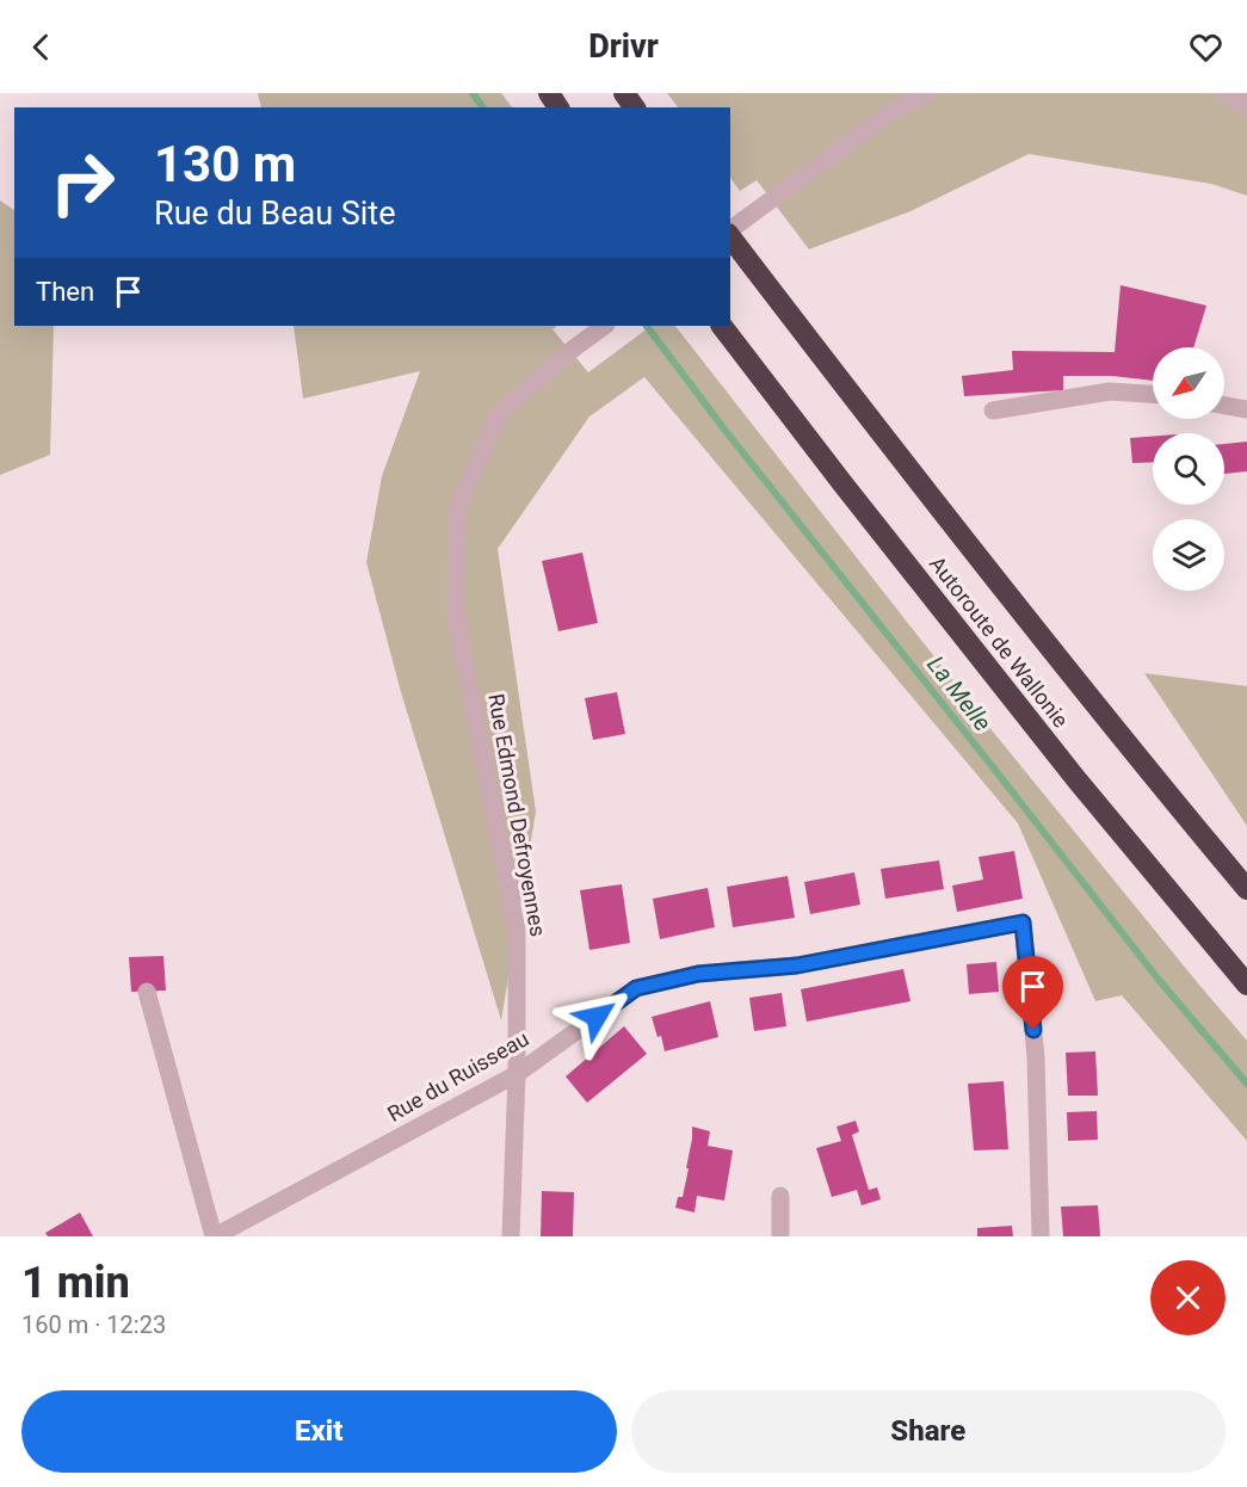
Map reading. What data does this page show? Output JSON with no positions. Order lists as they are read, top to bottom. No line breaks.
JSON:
{"streets":{"highway":["Autoroute de Wallonie"],"street":["Rue Edmond Defroyennes","Rue du Ruisseau"]},"crossings":[["Rue Edmond Defroyennes","Rue du Ruisseau"]],"water":["La Melle"],"north":"bottom left","page":{"header":"Drivr","turn":["130 m","Rue du Beau Site"],"then":"Then","heading":["1 min","160 m · 12:23"],"buttons":["Exit","Share"]}}
